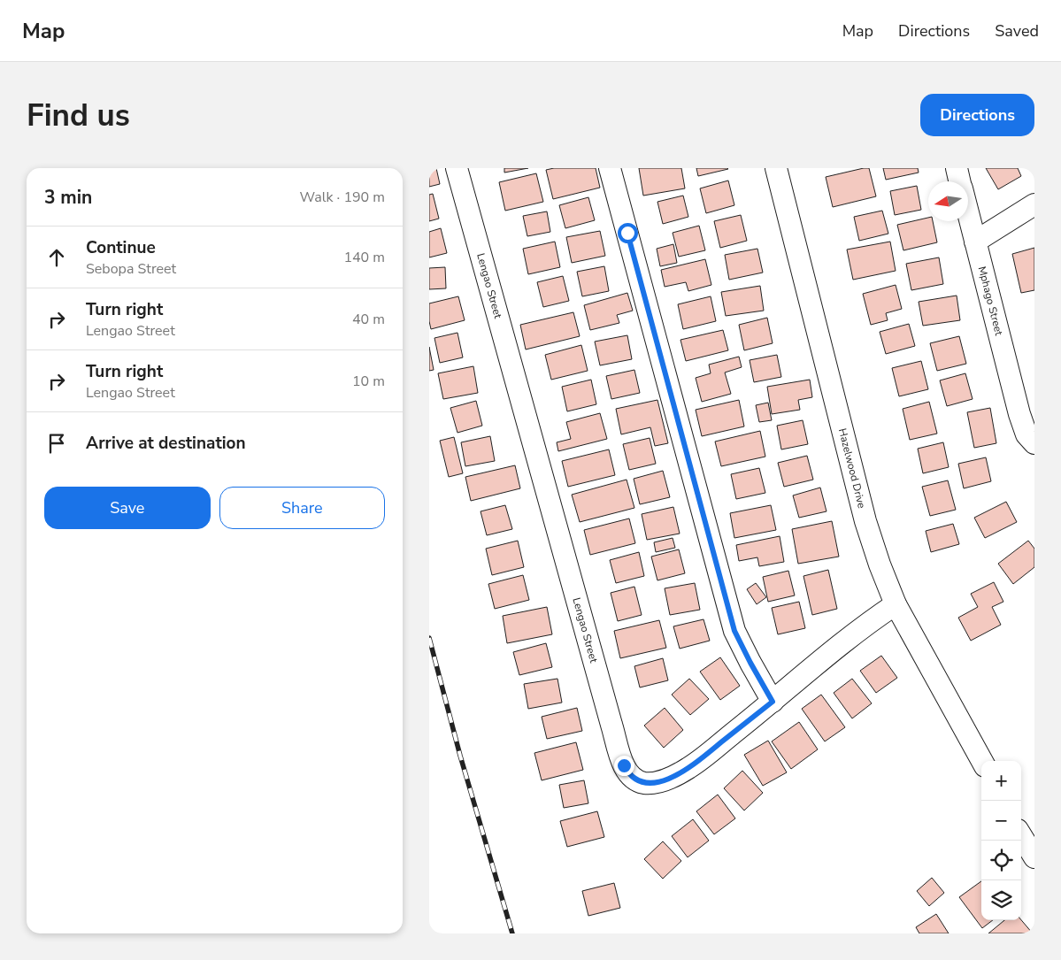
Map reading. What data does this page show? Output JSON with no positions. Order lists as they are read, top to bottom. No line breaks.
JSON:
{"streets":{"street":["Lengao Street","Mphago Street","Hazelwood Drive"]},"crossings":[["Lengao Street","Hazelwood Drive"]],"north":"left","page":{"header":"Map","nav":["Map","Directions","Saved"],"buttons":["Directions",["Save","Share"]],"title":"Find us","heading":["3 min","Walk · 190 m"],"list":[["Continue","Sebopa Street","140 m"],["Turn right","Lengao Street","40 m"],["Turn right","Lengao Street","10 m"],"Arrive at destination"],"map_buttons":["+","−"]}}
